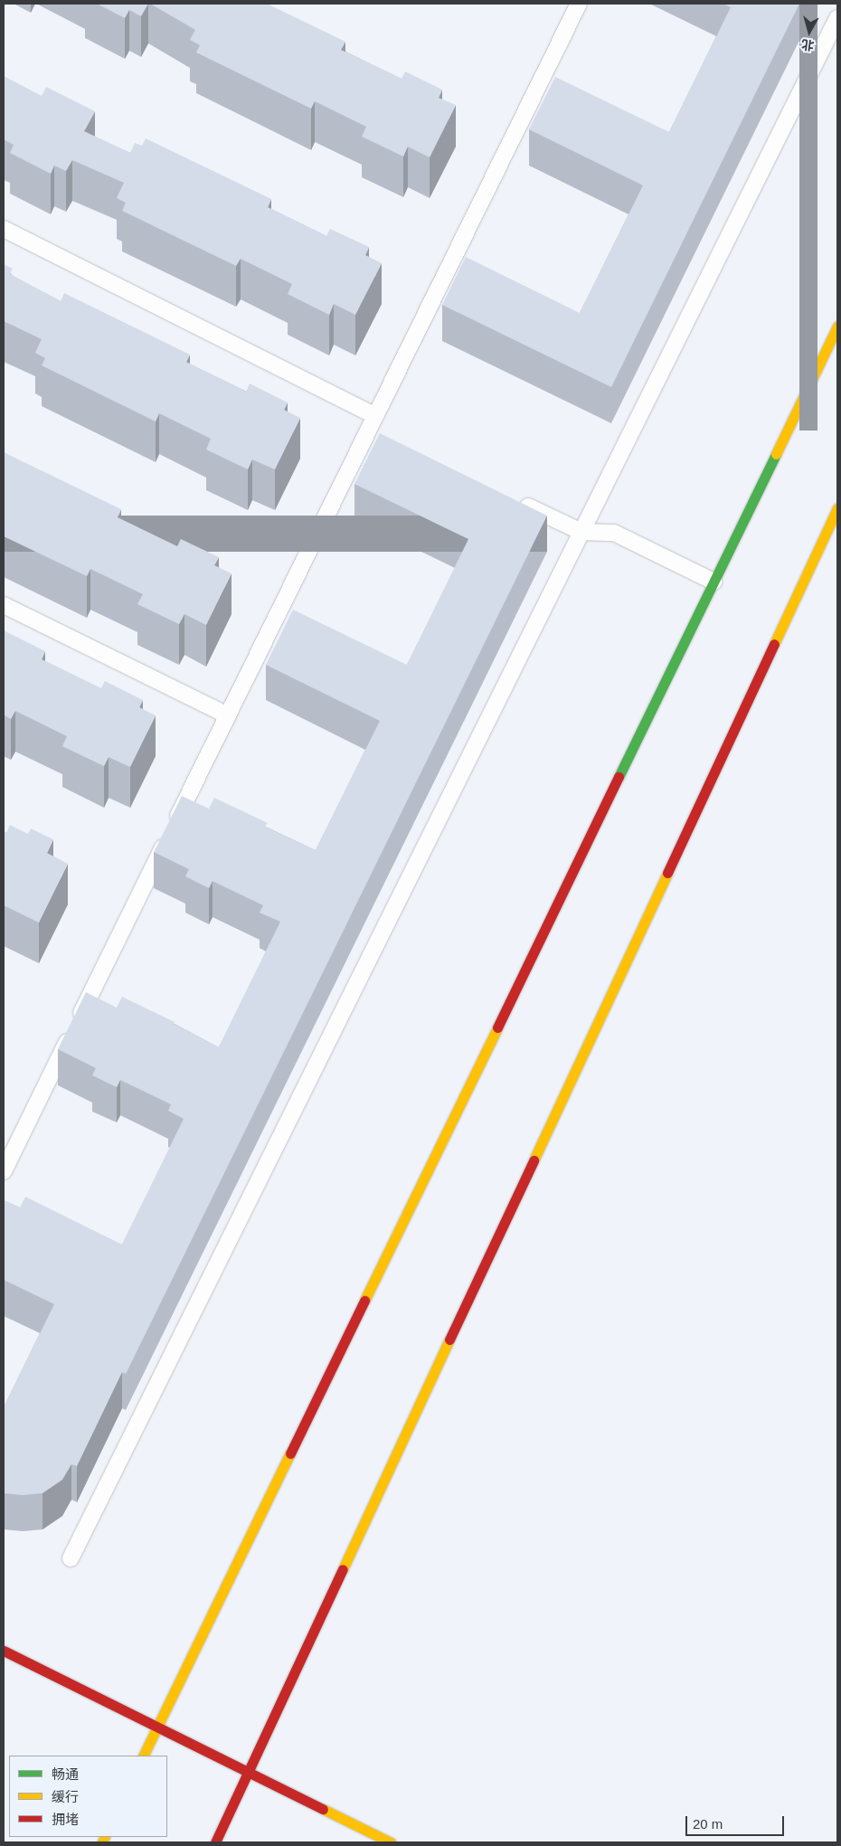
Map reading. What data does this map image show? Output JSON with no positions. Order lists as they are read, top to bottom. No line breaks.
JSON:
{"legend":["畅通","缓行","拥堵"],"scale_bar":"20 m","north":"bottom"}
